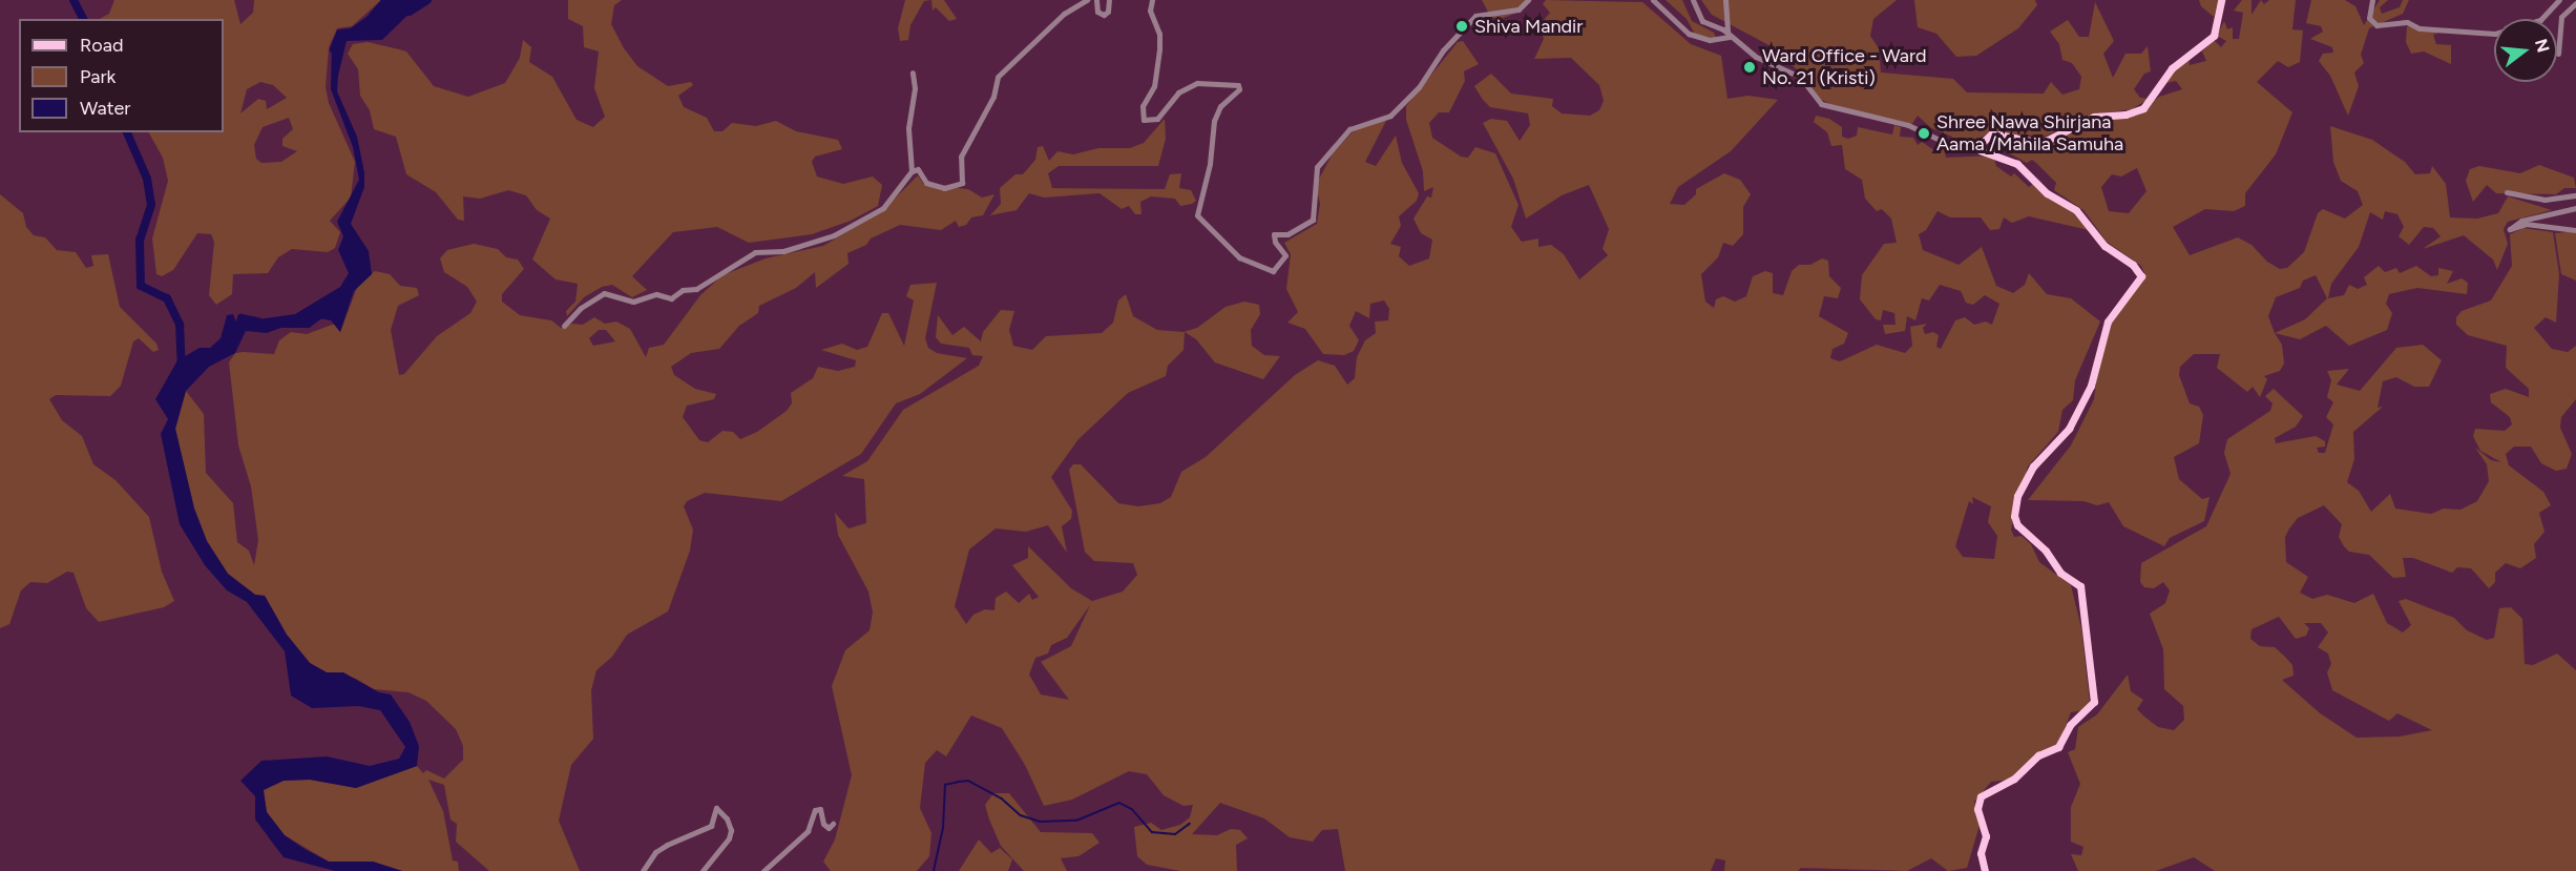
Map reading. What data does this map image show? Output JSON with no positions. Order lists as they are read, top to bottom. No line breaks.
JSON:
{"places":["Shiva Mandir","Ward Office - Ward No. 21 (Kristi)","Shree Nawa Shirjana Aama /Mahila Samuha"],"legend":["Road","Park","Water"],"north":"right"}
